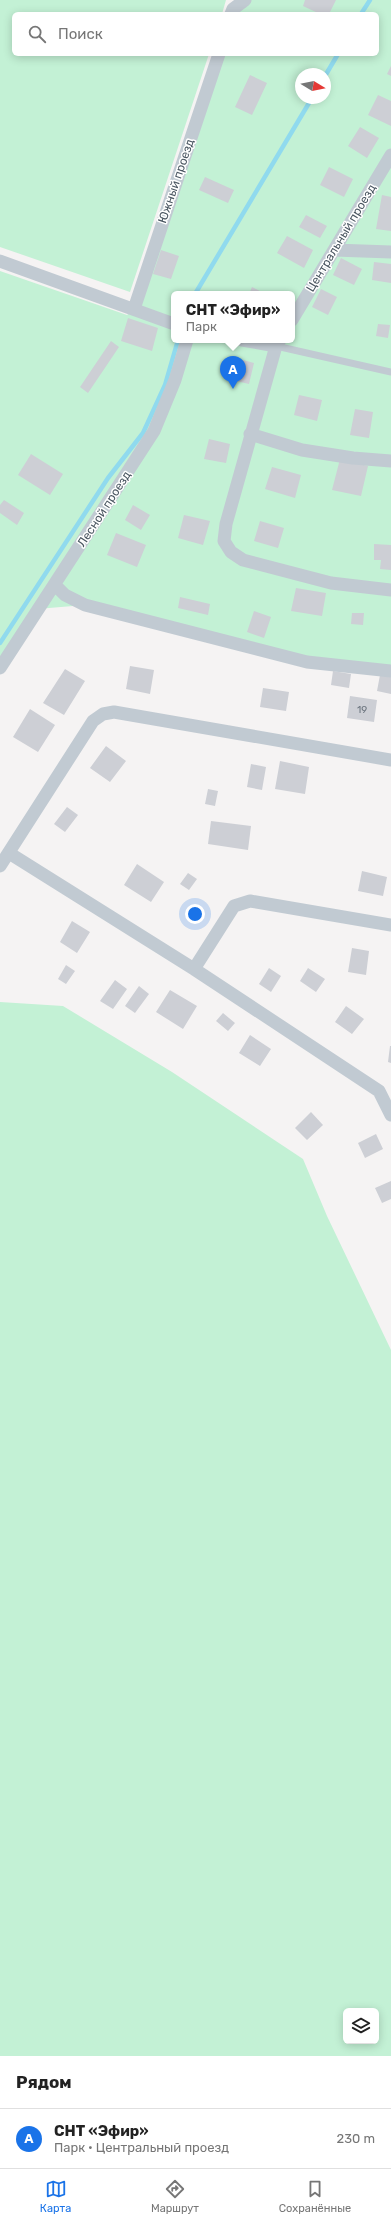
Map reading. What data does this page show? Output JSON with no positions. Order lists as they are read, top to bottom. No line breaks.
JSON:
{"streets":{"street":["Южный проезд","Центральный проезд","Лесной проезд"]},"house_numbers":["19"],"north":"right","page":{"search":"Поиск","popup":["СНТ «Эфир»","Парк"],"pins":"A","heading":"Рядом","list":[{"mark":"A","name":"СНТ «Эфир»","note":"Парк · Центральный проезд","value":"230 m"}],"nav":["Карта","Маршрут","Сохранённые"]}}
